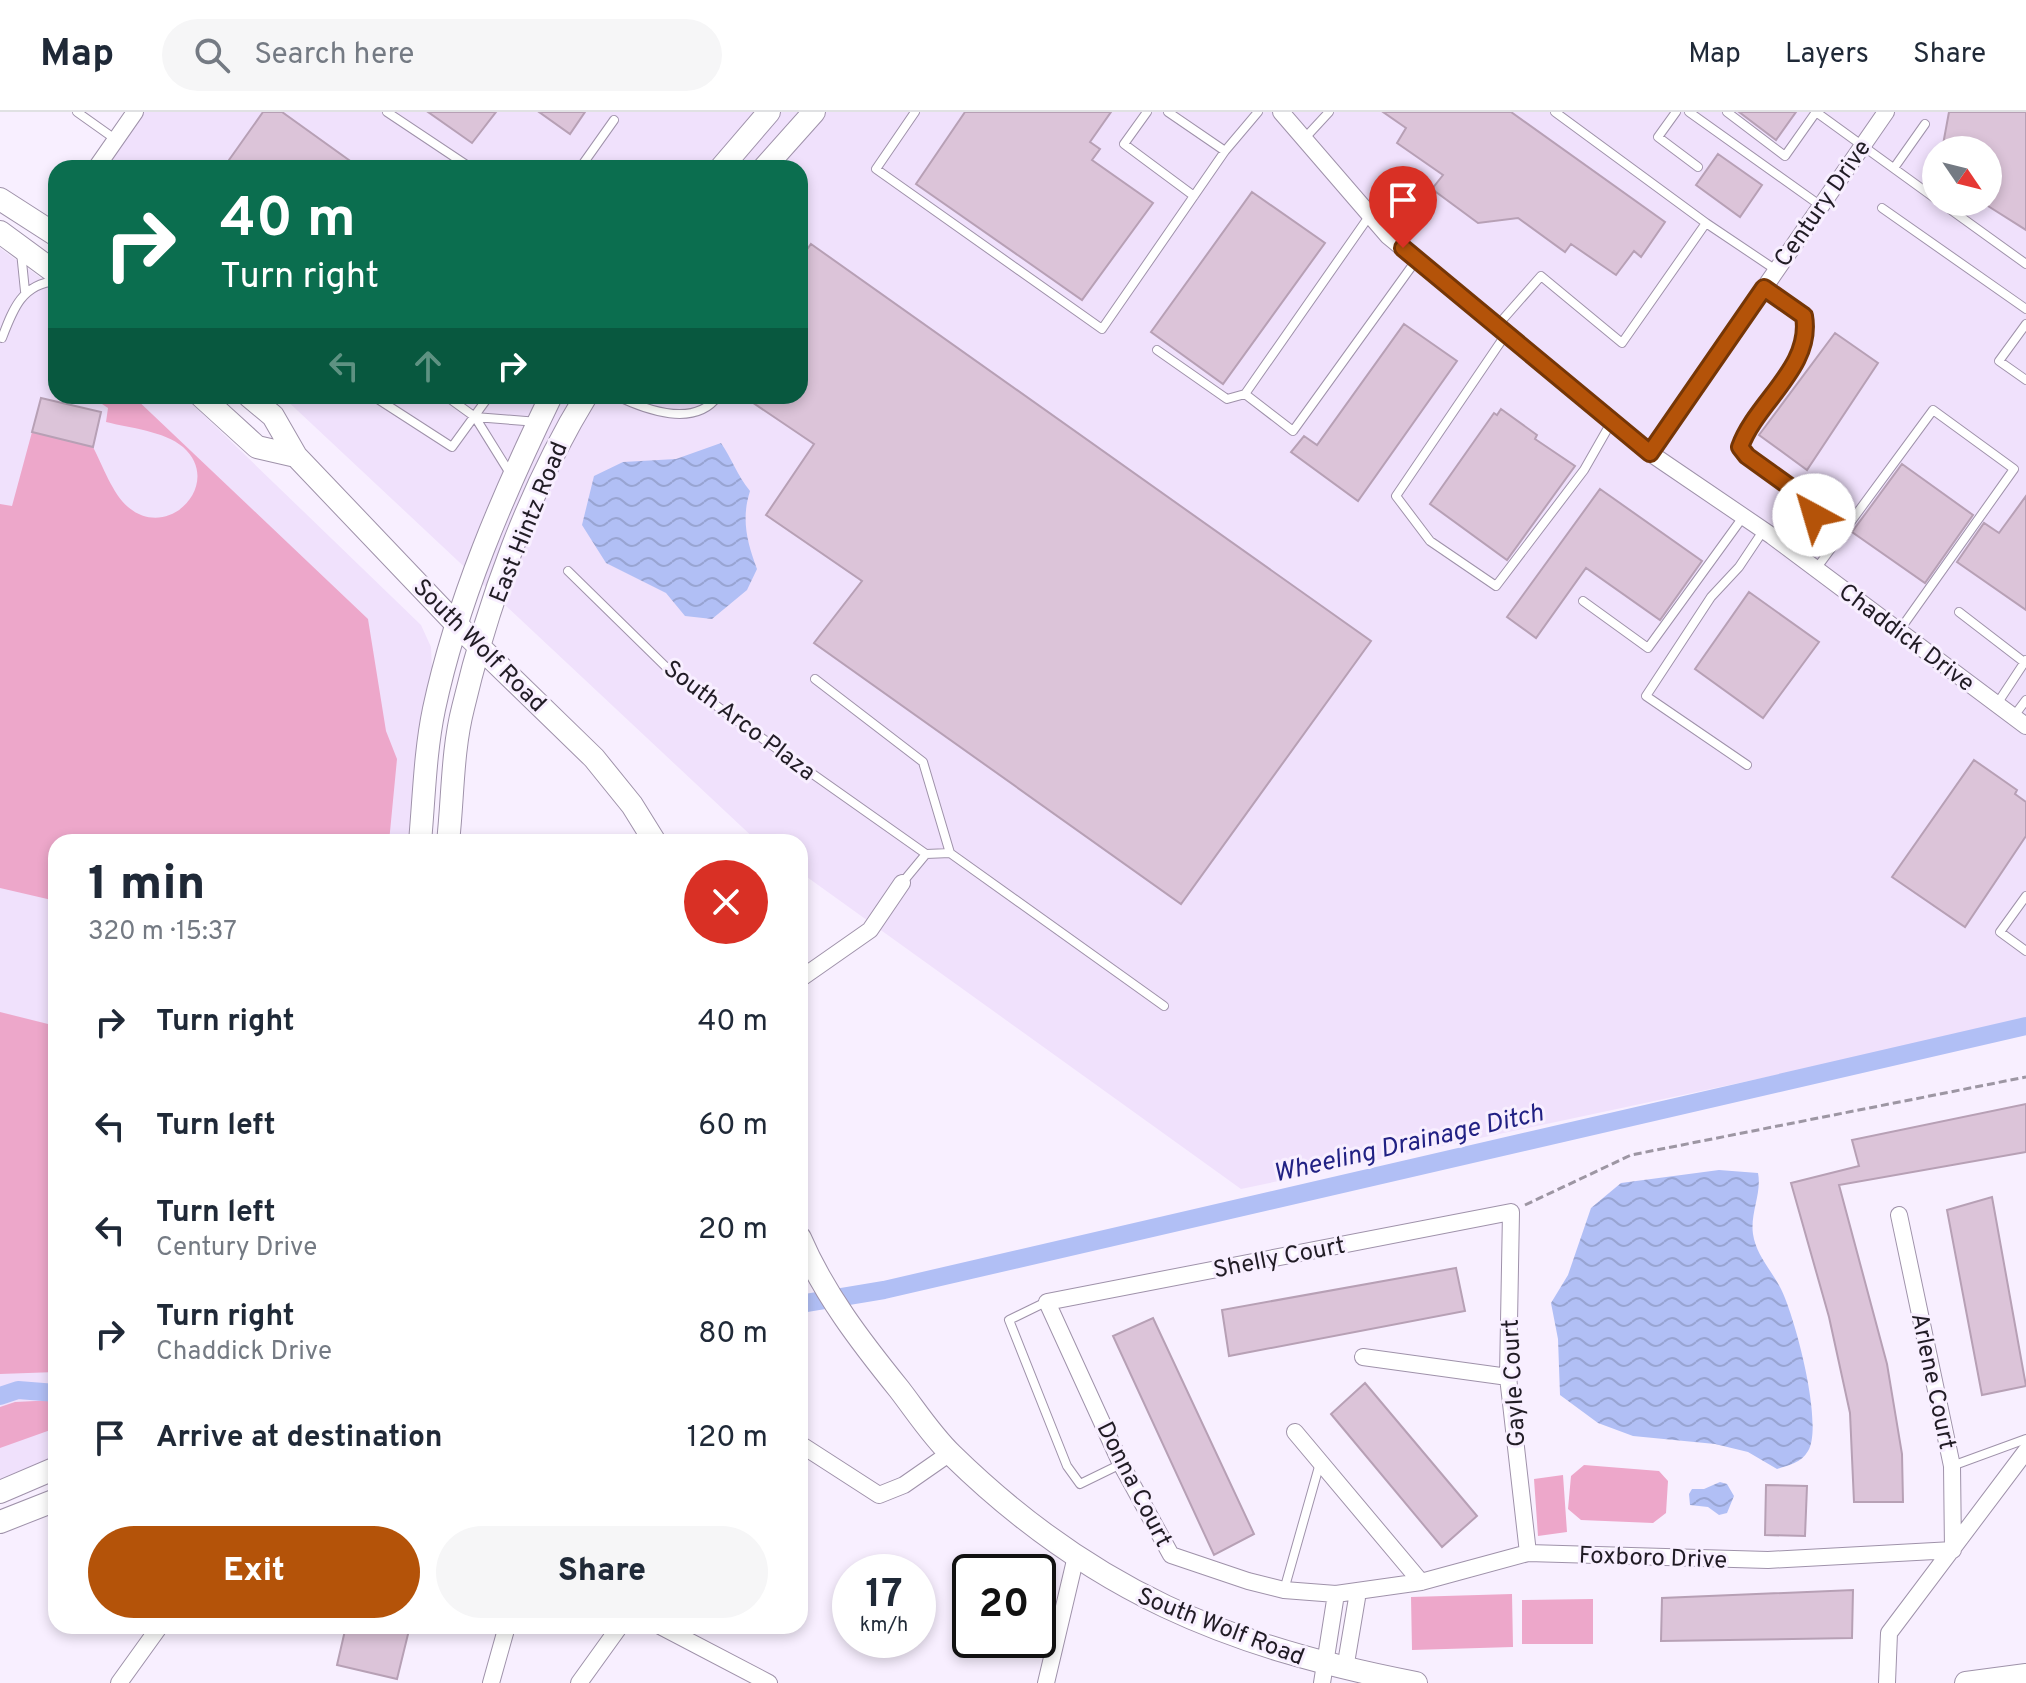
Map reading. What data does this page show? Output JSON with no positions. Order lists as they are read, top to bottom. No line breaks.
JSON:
{"streets":{"main road":["East Hintz Road","South Wolf Road"],"street":["Century Drive","Chaddick Drive","Shelly Court","Arlene Court","Gayle Court","Donna Court","Foxboro Drive"],"lane":["South Arco Plaza"]},"crossings":[["Century Drive","Chaddick Drive"],["East Hintz Road","South Wolf Road"],["Shelly Court","Gayle Court"],["Shelly Court","Donna Court"],["Arlene Court","Foxboro Drive"],["Gayle Court","Foxboro Drive"],["Donna Court","Foxboro Drive"]],"water":["Wheeling Drainage Ditch"],"north":"bottom right","page":{"header":"Map","search":"Search here","nav":["Map","Layers","Share"],"turn":["40 m","Turn right"],"heading":["1 min","320 m · 15:37"],"list":[{"name":"Turn right","value":"40 m"},{"name":"Turn left","value":"60 m"},{"name":"Turn left","note":"Century Drive","value":"20 m"},{"name":"Turn right","note":"Chaddick Drive","value":"80 m"},{"name":"Arrive at destination","value":"120 m"}],"buttons":["Exit","Share"],"speed":"17 km/h","limit":"20"}}
